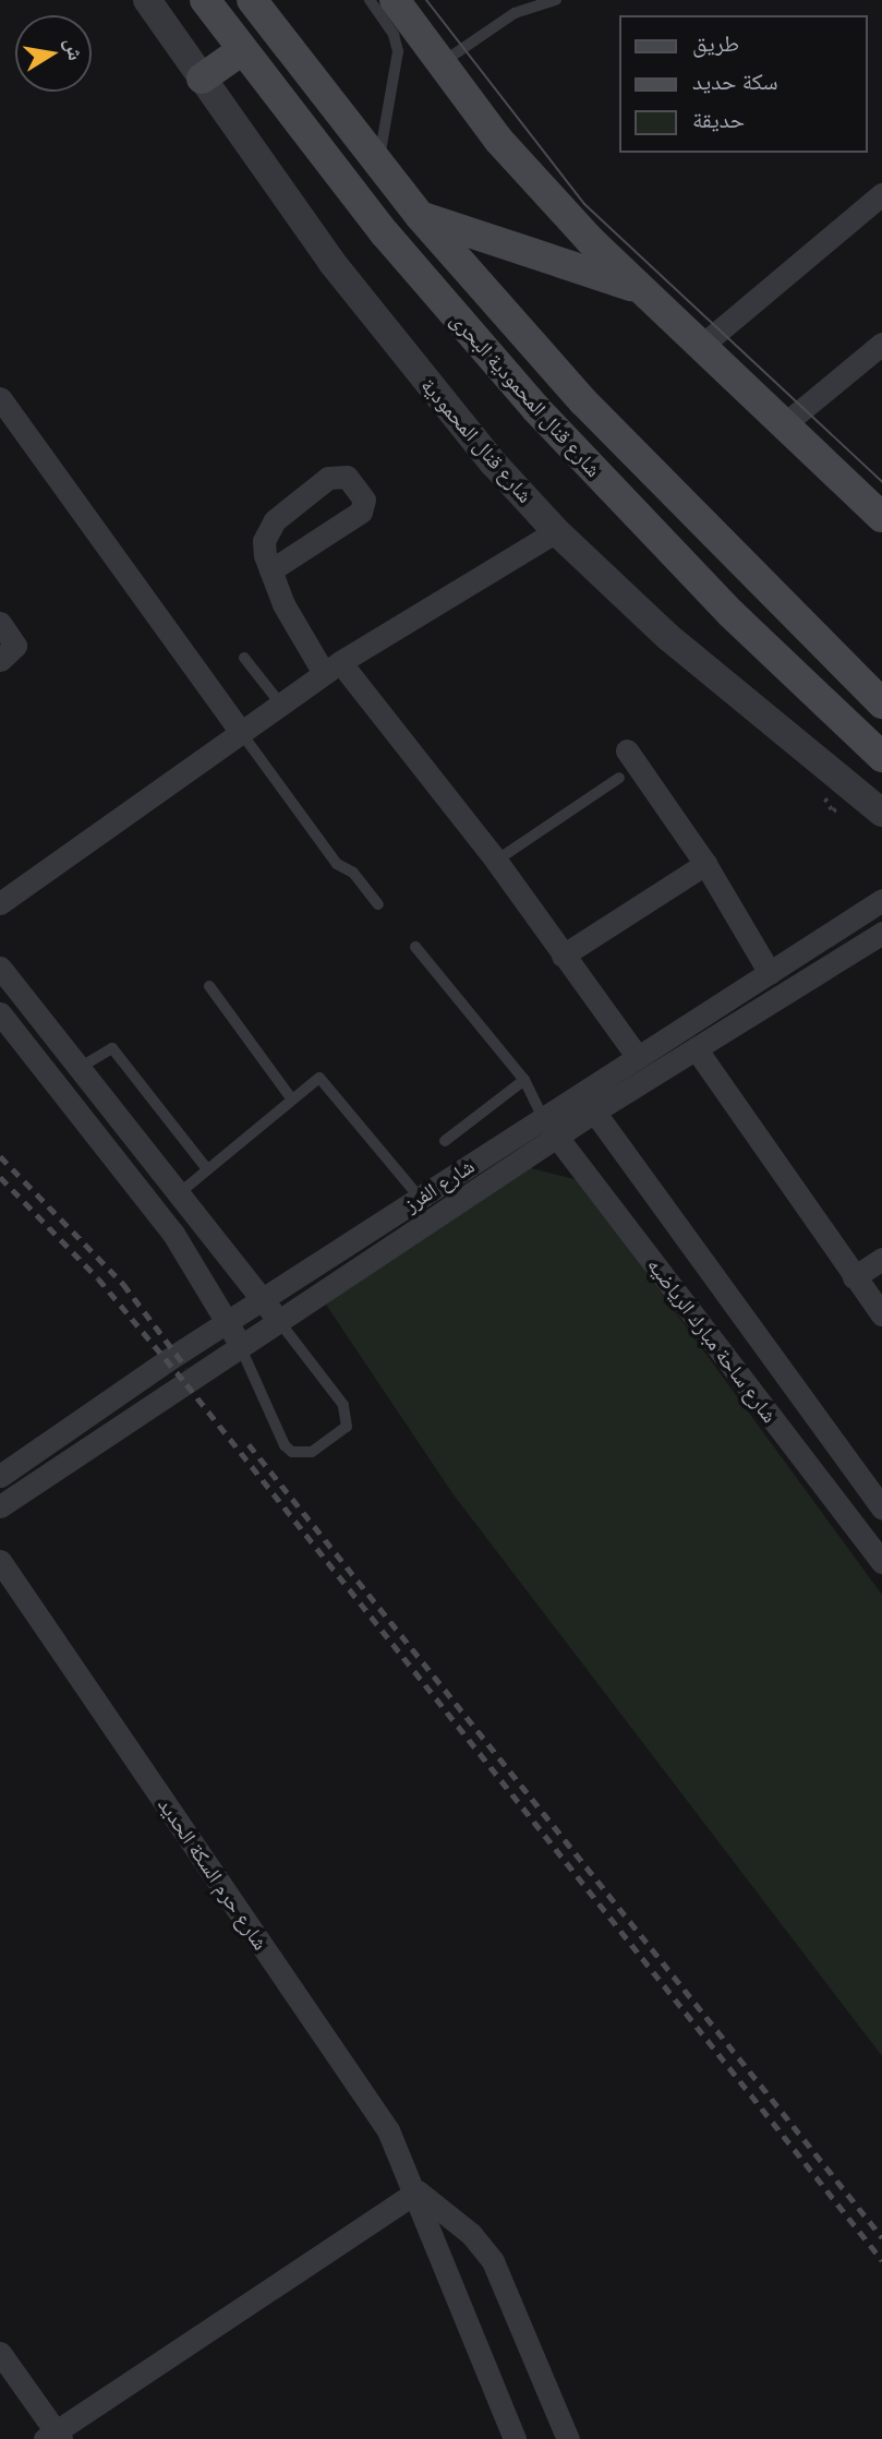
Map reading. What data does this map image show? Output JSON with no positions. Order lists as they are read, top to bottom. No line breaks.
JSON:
{"streets":{"main road":["شارع قنال المحمودية البحرى"],"street":["شارع قنال المحمودية","شارع الفرز","شارع ساحة مبارك الرياضيه","شارع حرم السكة الحديد"]},"crossings":[["شارع الفرز","شارع ساحة مبارك الرياضيه"]],"legend":["طريق","سكة حديد","حديقة"],"north":"right"}
